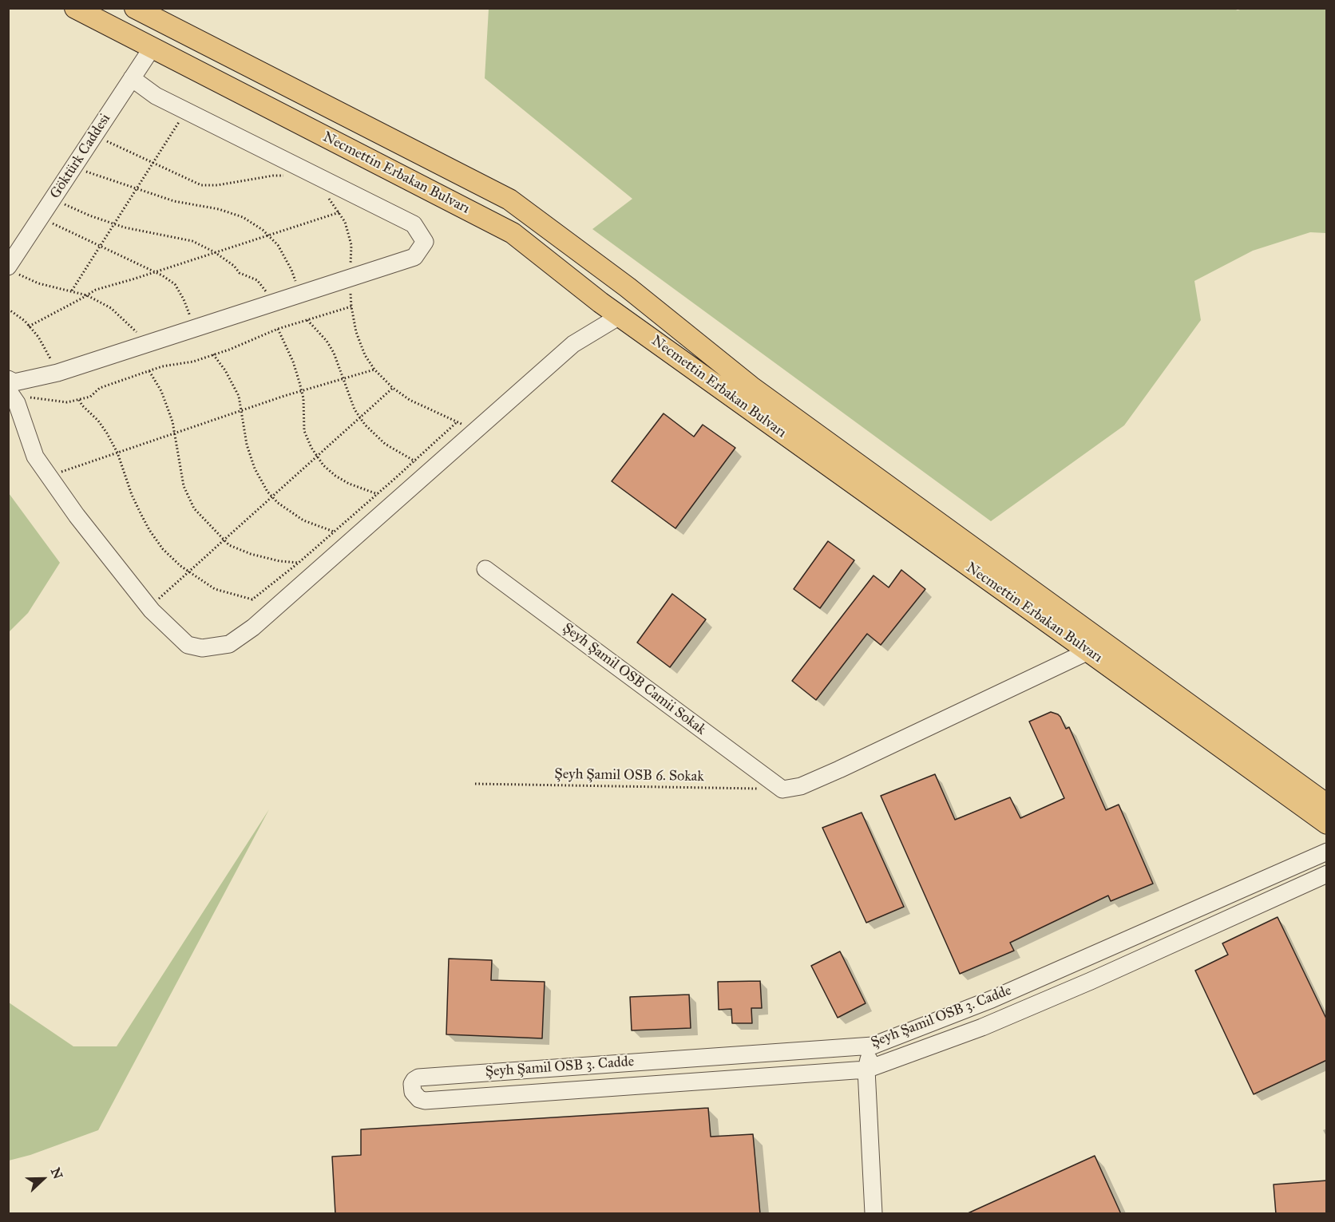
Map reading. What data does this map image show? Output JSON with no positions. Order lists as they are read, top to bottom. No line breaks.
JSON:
{"streets":{"main road":["Necmettin Erbakan Bulvarı"],"street":["Göktürk Caddesi","Şeyh Şamil OSB Camii Sokak","Şeyh Şamil OSB 3. Cadde"],"path":["Şeyh Şamil OSB 6. Sokak"]},"crossings":[["Göktürk Caddesi","Necmettin Erbakan Bulvarı"],["Şeyh Şamil OSB Camii Sokak","Şeyh Şamil OSB 6. Sokak"]],"north":"right"}
